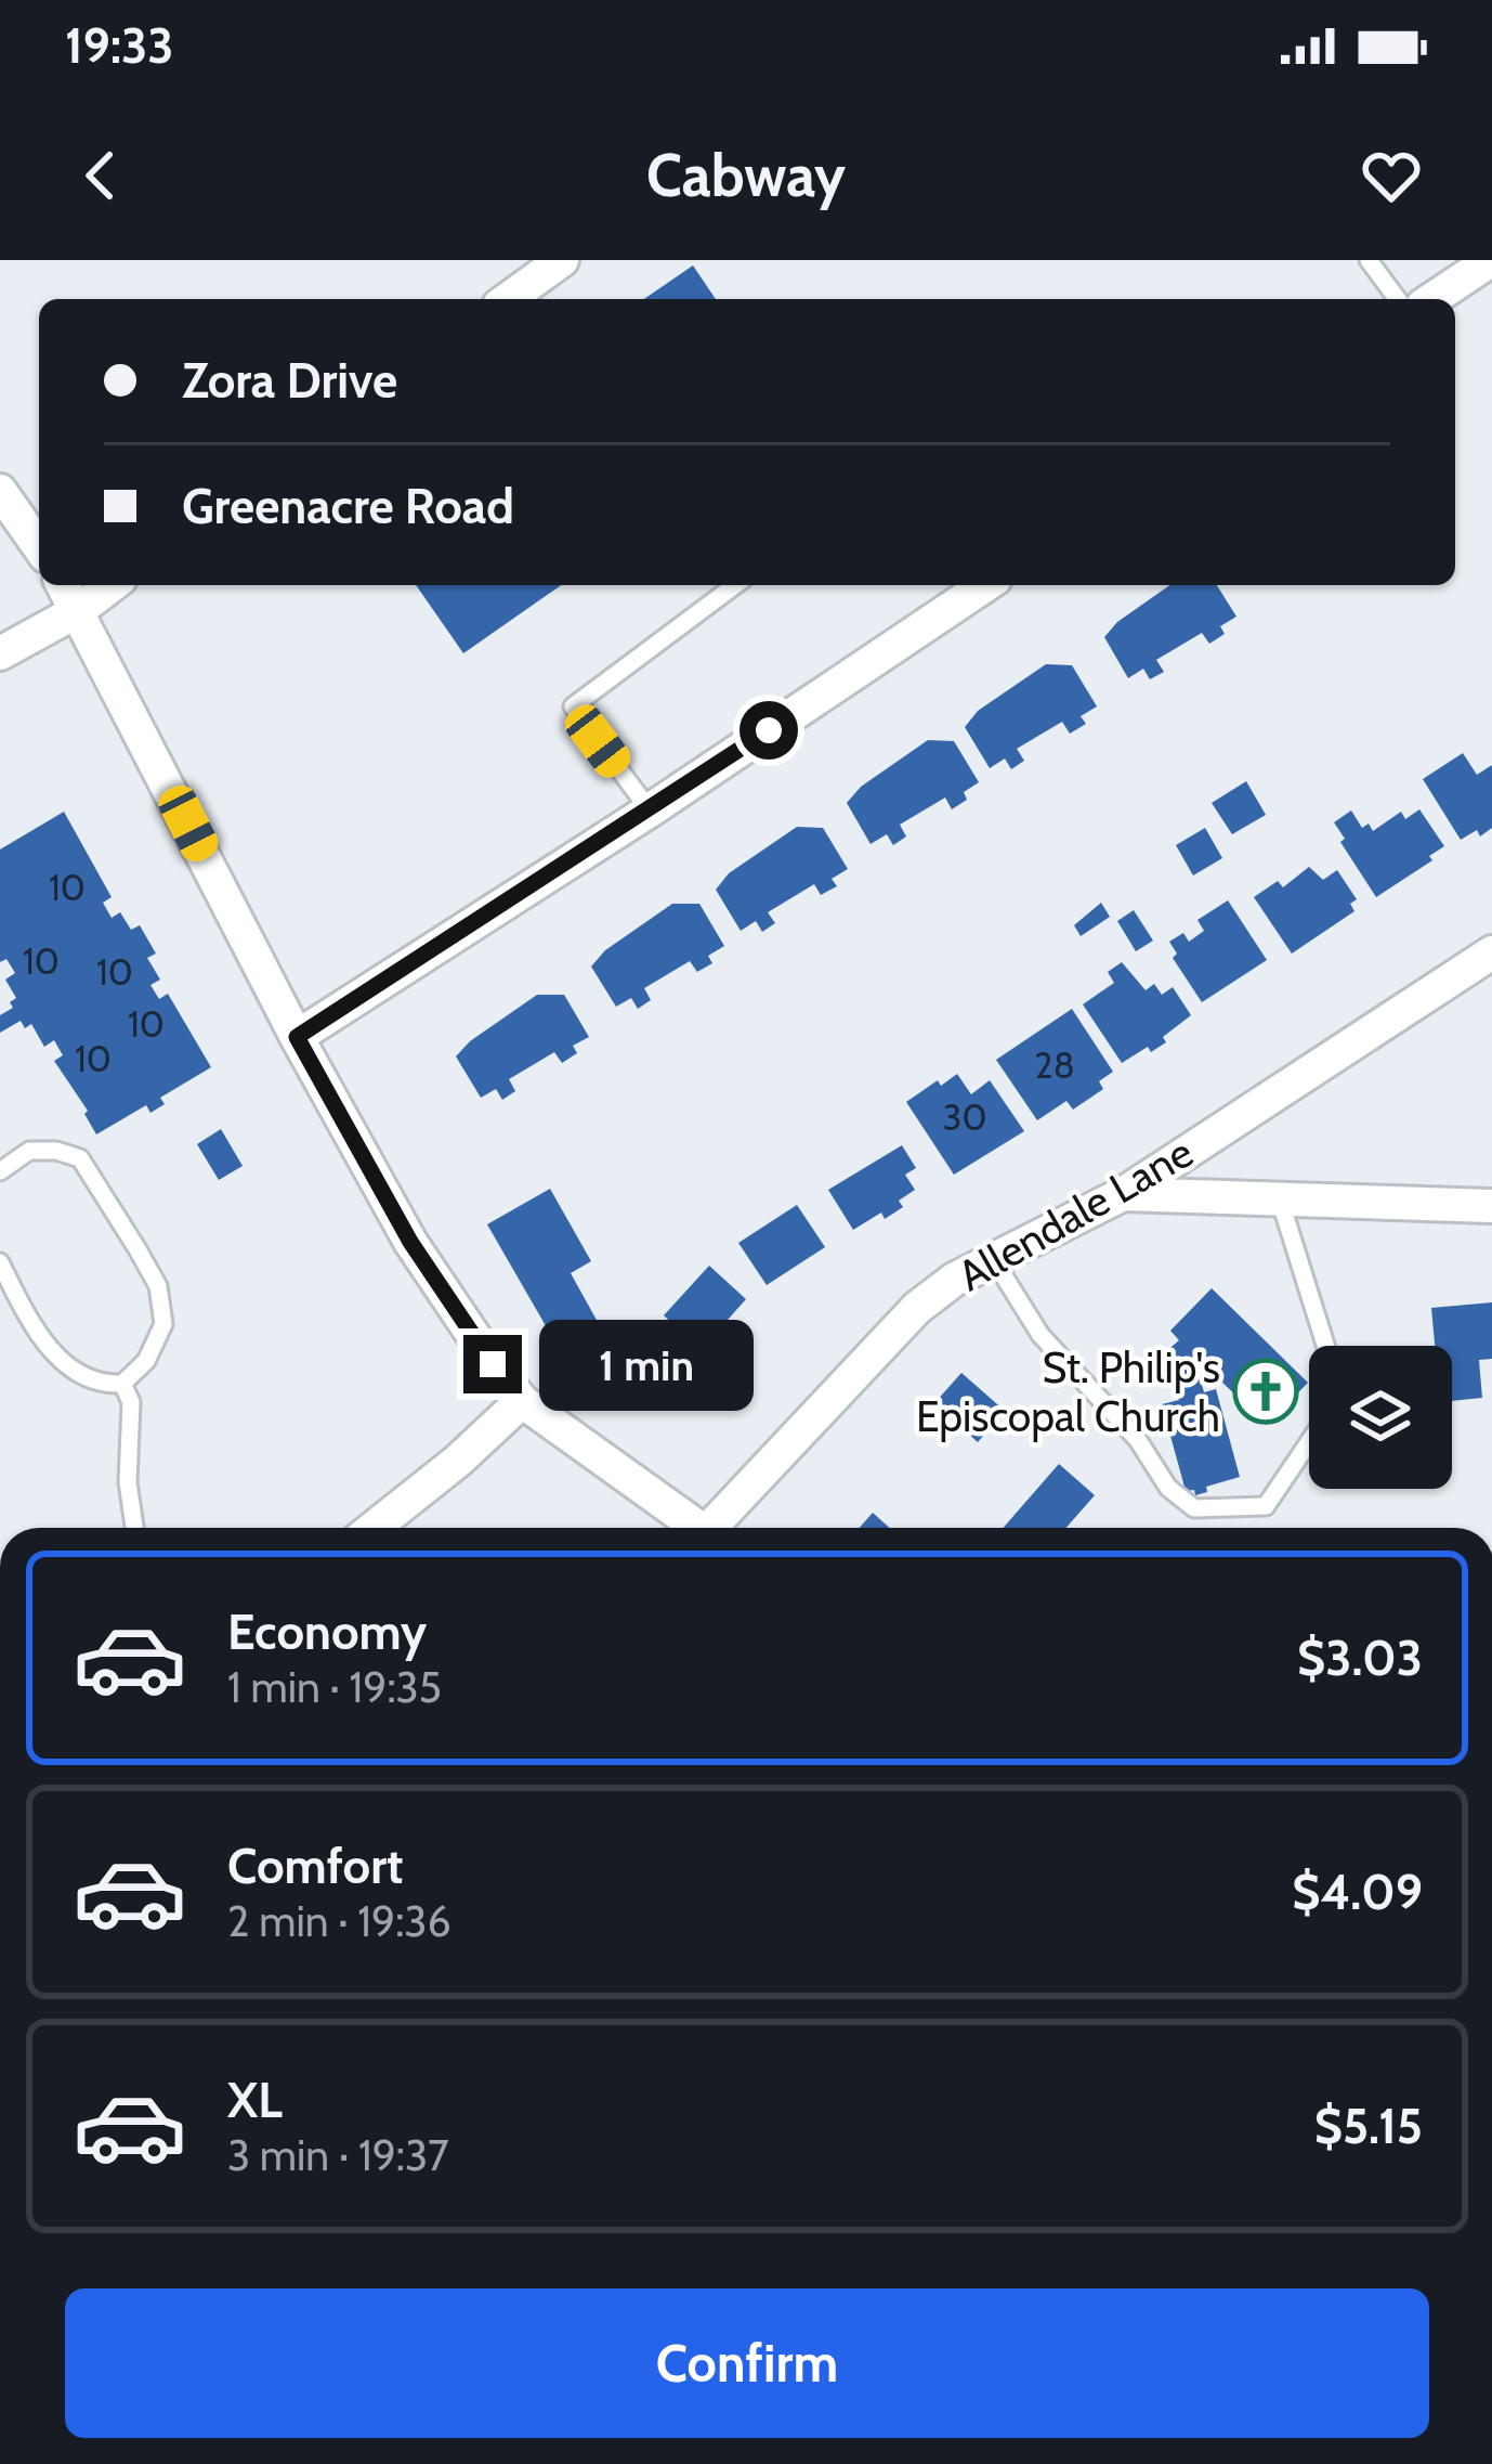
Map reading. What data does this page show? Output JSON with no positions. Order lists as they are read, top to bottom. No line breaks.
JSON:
{"streets":{"street":["Allendale Lane"]},"places":{"church":["St. Philip's Episcopal Church"]},"house_numbers":["10","10","10","10","10","28","30"],"page":{"status":"19:33","header":"Cabway","banner":["Zora Drive","Greenacre Road"],"bubble":"1 min","list":[{"name":"Economy","note":"1 min · 19:35","value":"$3.03"},{"name":"Comfort","note":"2 min · 19:36","value":"$4.09"},{"name":"XL","note":"3 min · 19:37","value":"$5.15"}],"buttons":"Confirm"}}
